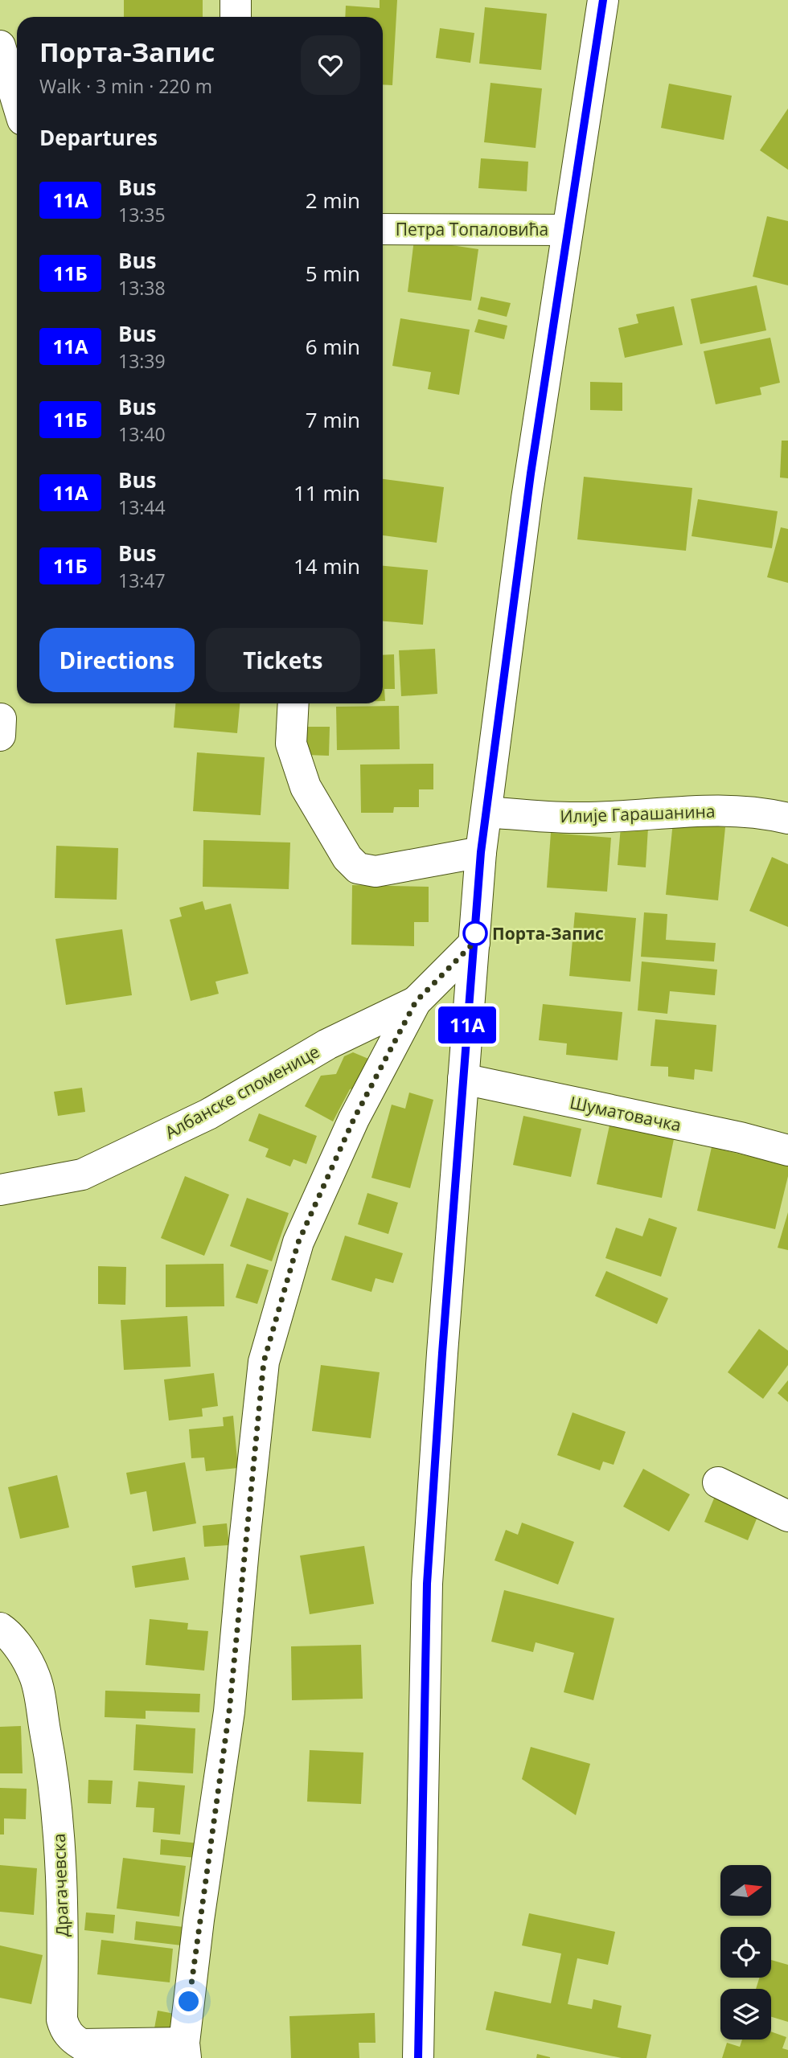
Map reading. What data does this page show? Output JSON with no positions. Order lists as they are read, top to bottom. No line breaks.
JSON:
{"streets":{"street":["Петра Топаловића","Илије Гарашанина","Албанске споменице","Шуматовачка","Драгачевска"]},"places":["Порта-Запис"],"lines":["bus line 11А"],"north":"right","page":{"on_map":"11А","heading":[["Порта-Запис","Walk · 3 min · 220 m"],"Departures"],"list":[{"mark":"11А","name":"Bus","note":"13:35","value":"2 min"},{"mark":"11Б","name":"Bus","note":"13:38","value":"5 min"},{"mark":"11А","name":"Bus","note":"13:39","value":"6 min"},{"mark":"11Б","name":"Bus","note":"13:40","value":"7 min"},{"mark":"11А","name":"Bus","note":"13:44","value":"11 min"},{"mark":"11Б","name":"Bus","note":"13:47","value":"14 min"}],"buttons":["Directions","Tickets"]}}
